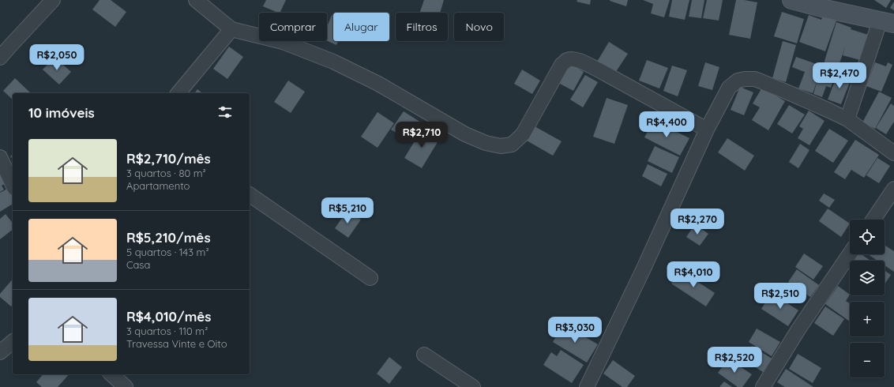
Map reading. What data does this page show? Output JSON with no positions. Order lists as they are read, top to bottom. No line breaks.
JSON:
{"page":{"chip":["Comprar","Alugar","Filtros","Novo"],"price":["R$2,050","R$2,470","R$4,400","R$2,710","R$5,210","R$2,270","R$4,010","R$2,510","R$3,030","R$2,520"],"heading":"10 imóveis","list":[{"name":"R$2,710/mês","note":"3 quartos · 80 m² · Apartamento"},{"name":"R$5,210/mês","note":"5 quartos · 143 m² · Casa"},{"name":"R$4,010/mês","note":"3 quartos · 110 m² · Travessa Vinte e Oito"}],"map_buttons":["+","−"]}}
